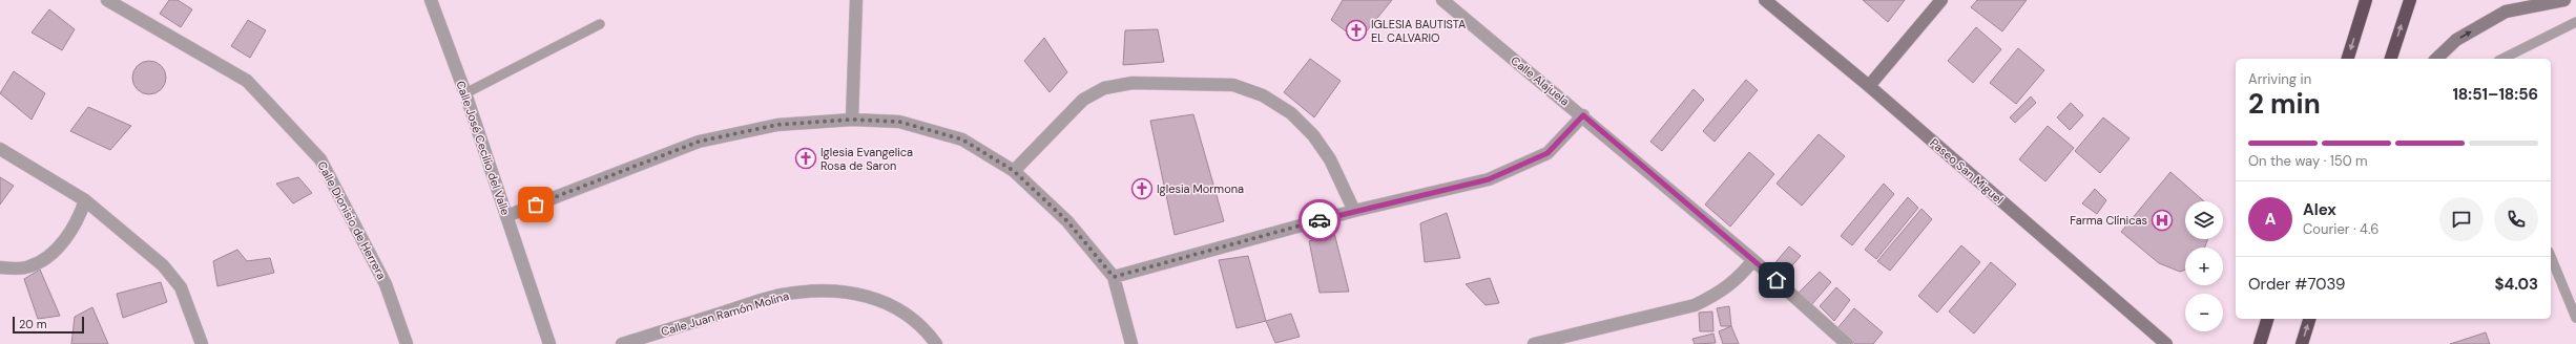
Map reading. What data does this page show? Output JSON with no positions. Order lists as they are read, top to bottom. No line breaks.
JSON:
{"streets":{"street":["Calle Alajuela","Calle José Cecilio del Valle","Paseo San Miguel","Calle Dionisio de Herrera","Calle Juan Ramón Molina"]},"places":{"church":["IGLESIA BAUTISTA EL CALVARIO","Iglesia Evangelica Rosa de Saron","Iglesia Mormona"],"hospital":["Farma Clínicas"]},"scale_bar":"20 m","page":{"heading":["2 min","Arriving in","18:51–18:56"],"panel":["Alex","Courier · 4.6","Order #7039","$4.03"],"bar":"On the way · 150 m","round":"A","map_buttons":["+","−"],"scale":"20 m"}}
